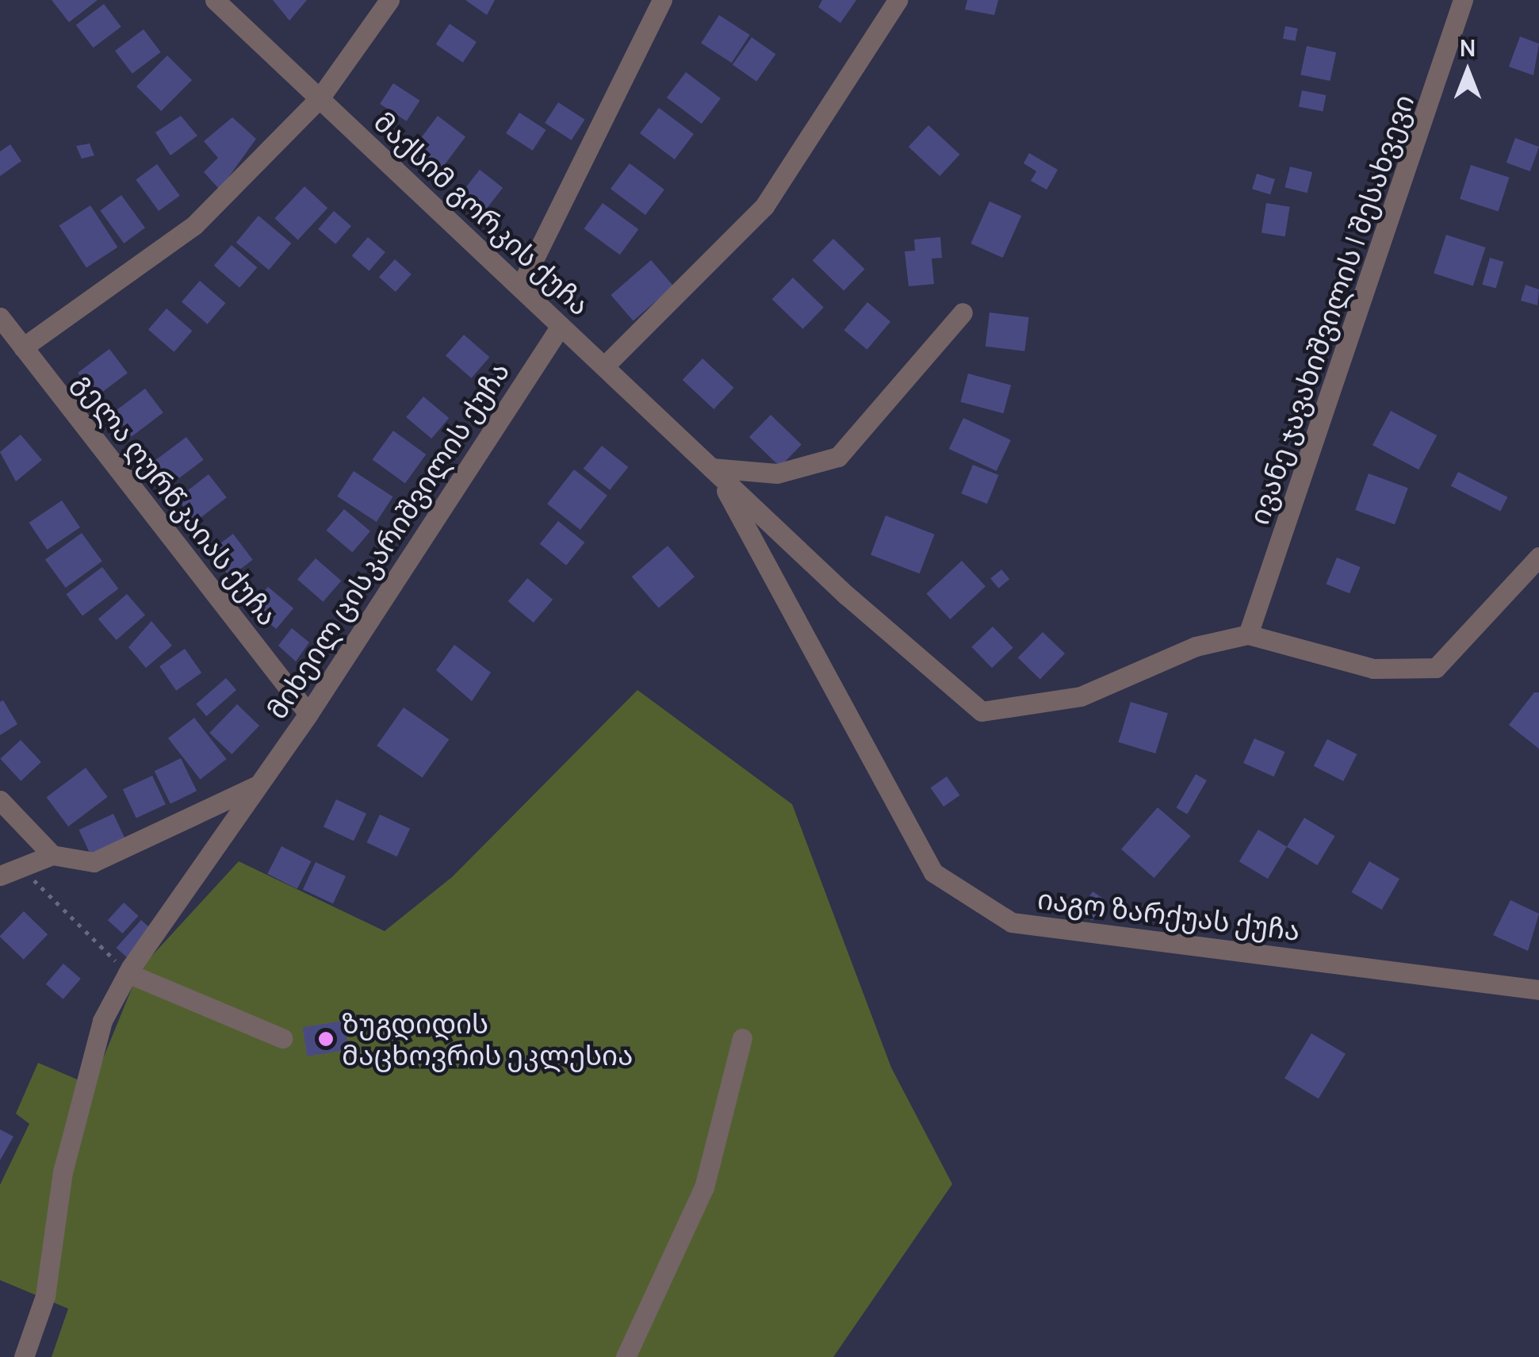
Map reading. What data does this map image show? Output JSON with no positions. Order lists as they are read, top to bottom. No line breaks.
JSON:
{"streets":{"street":["მაქსიმ გორკის ქუჩა","ივანე ჯავახიშვილის I შესახვევი","გელა ღურწკაიას ქუჩა","მიხეილ ცისკარიშვილის ქუჩა","იაგო ზარქუას ქუჩა"]},"crossings":[["მაქსიმ გორკის ქუჩა","ივანე ჯავახიშვილის I შესახვევი"],["მაქსიმ გორკის ქუჩა","მიხეილ ცისკარიშვილის ქუჩა"],["მაქსიმ გორკის ქუჩა","იაგო ზარქუას ქუჩა"],["გელა ღურწკაიას ქუჩა","მიხეილ ცისკარიშვილის ქუჩა"]],"places":["ზუგდიდის მაცხოვრის ეკლესია"],"north":"top"}
